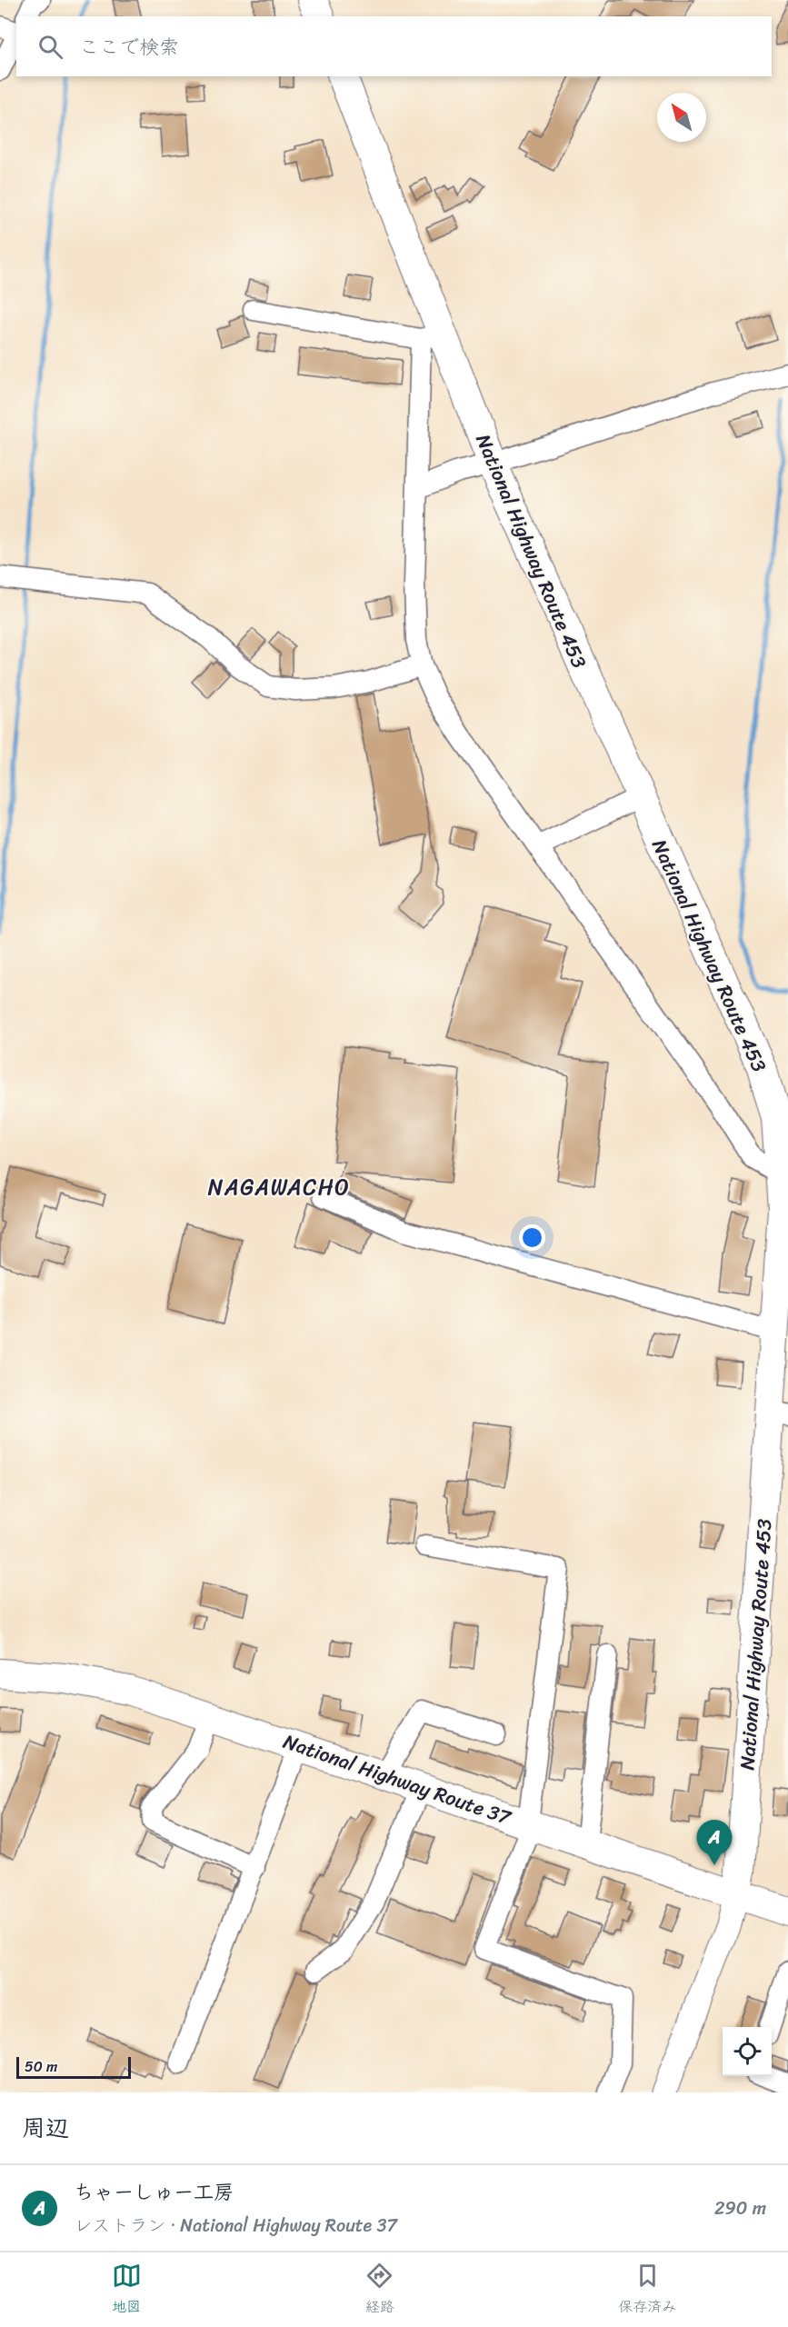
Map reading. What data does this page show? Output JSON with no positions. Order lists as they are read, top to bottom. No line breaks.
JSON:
{"streets":{"highway":["National Highway Route 453","National Highway Route 37"]},"crossings":[["National Highway Route 453","National Highway Route 37"]],"districts":["NAGAWACHO"],"scale_bar":"50 m","north":"top left","page":{"search":"ここで検索","pins":"A","scale":"50 m","heading":"周辺","list":[{"mark":"A","name":"ちゃーしゅー工房","note":"レストラン · National Highway Route 37","value":"290 m"}],"nav":["地図","経路","保存済み"]}}
